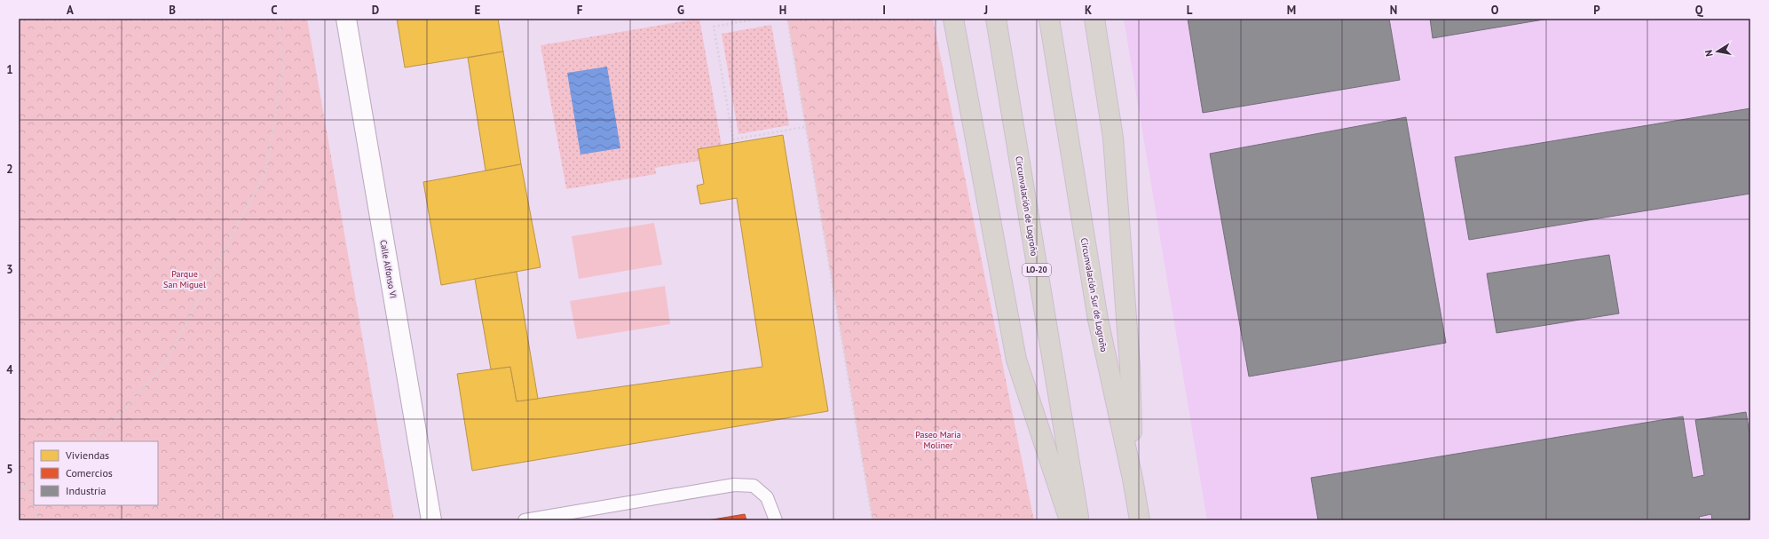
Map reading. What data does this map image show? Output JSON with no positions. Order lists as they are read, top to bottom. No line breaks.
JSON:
{"streets":{"highway":["Circunvalación de Logroño","LO-20","Circunvalación Sur de Logroño"],"street":["Calle Alfonso VI"]},"parks":["Parque San Miguel","Paseo Maria Moliner"],"legend":["Viviendas","Comercios","Industria"],"north":"left","grid":{"columns":["A","B","C","D","E","F","G","H","I","J","K","L","M","N","O","P","Q"],"rows":["1","2","3","4","5"]}}
